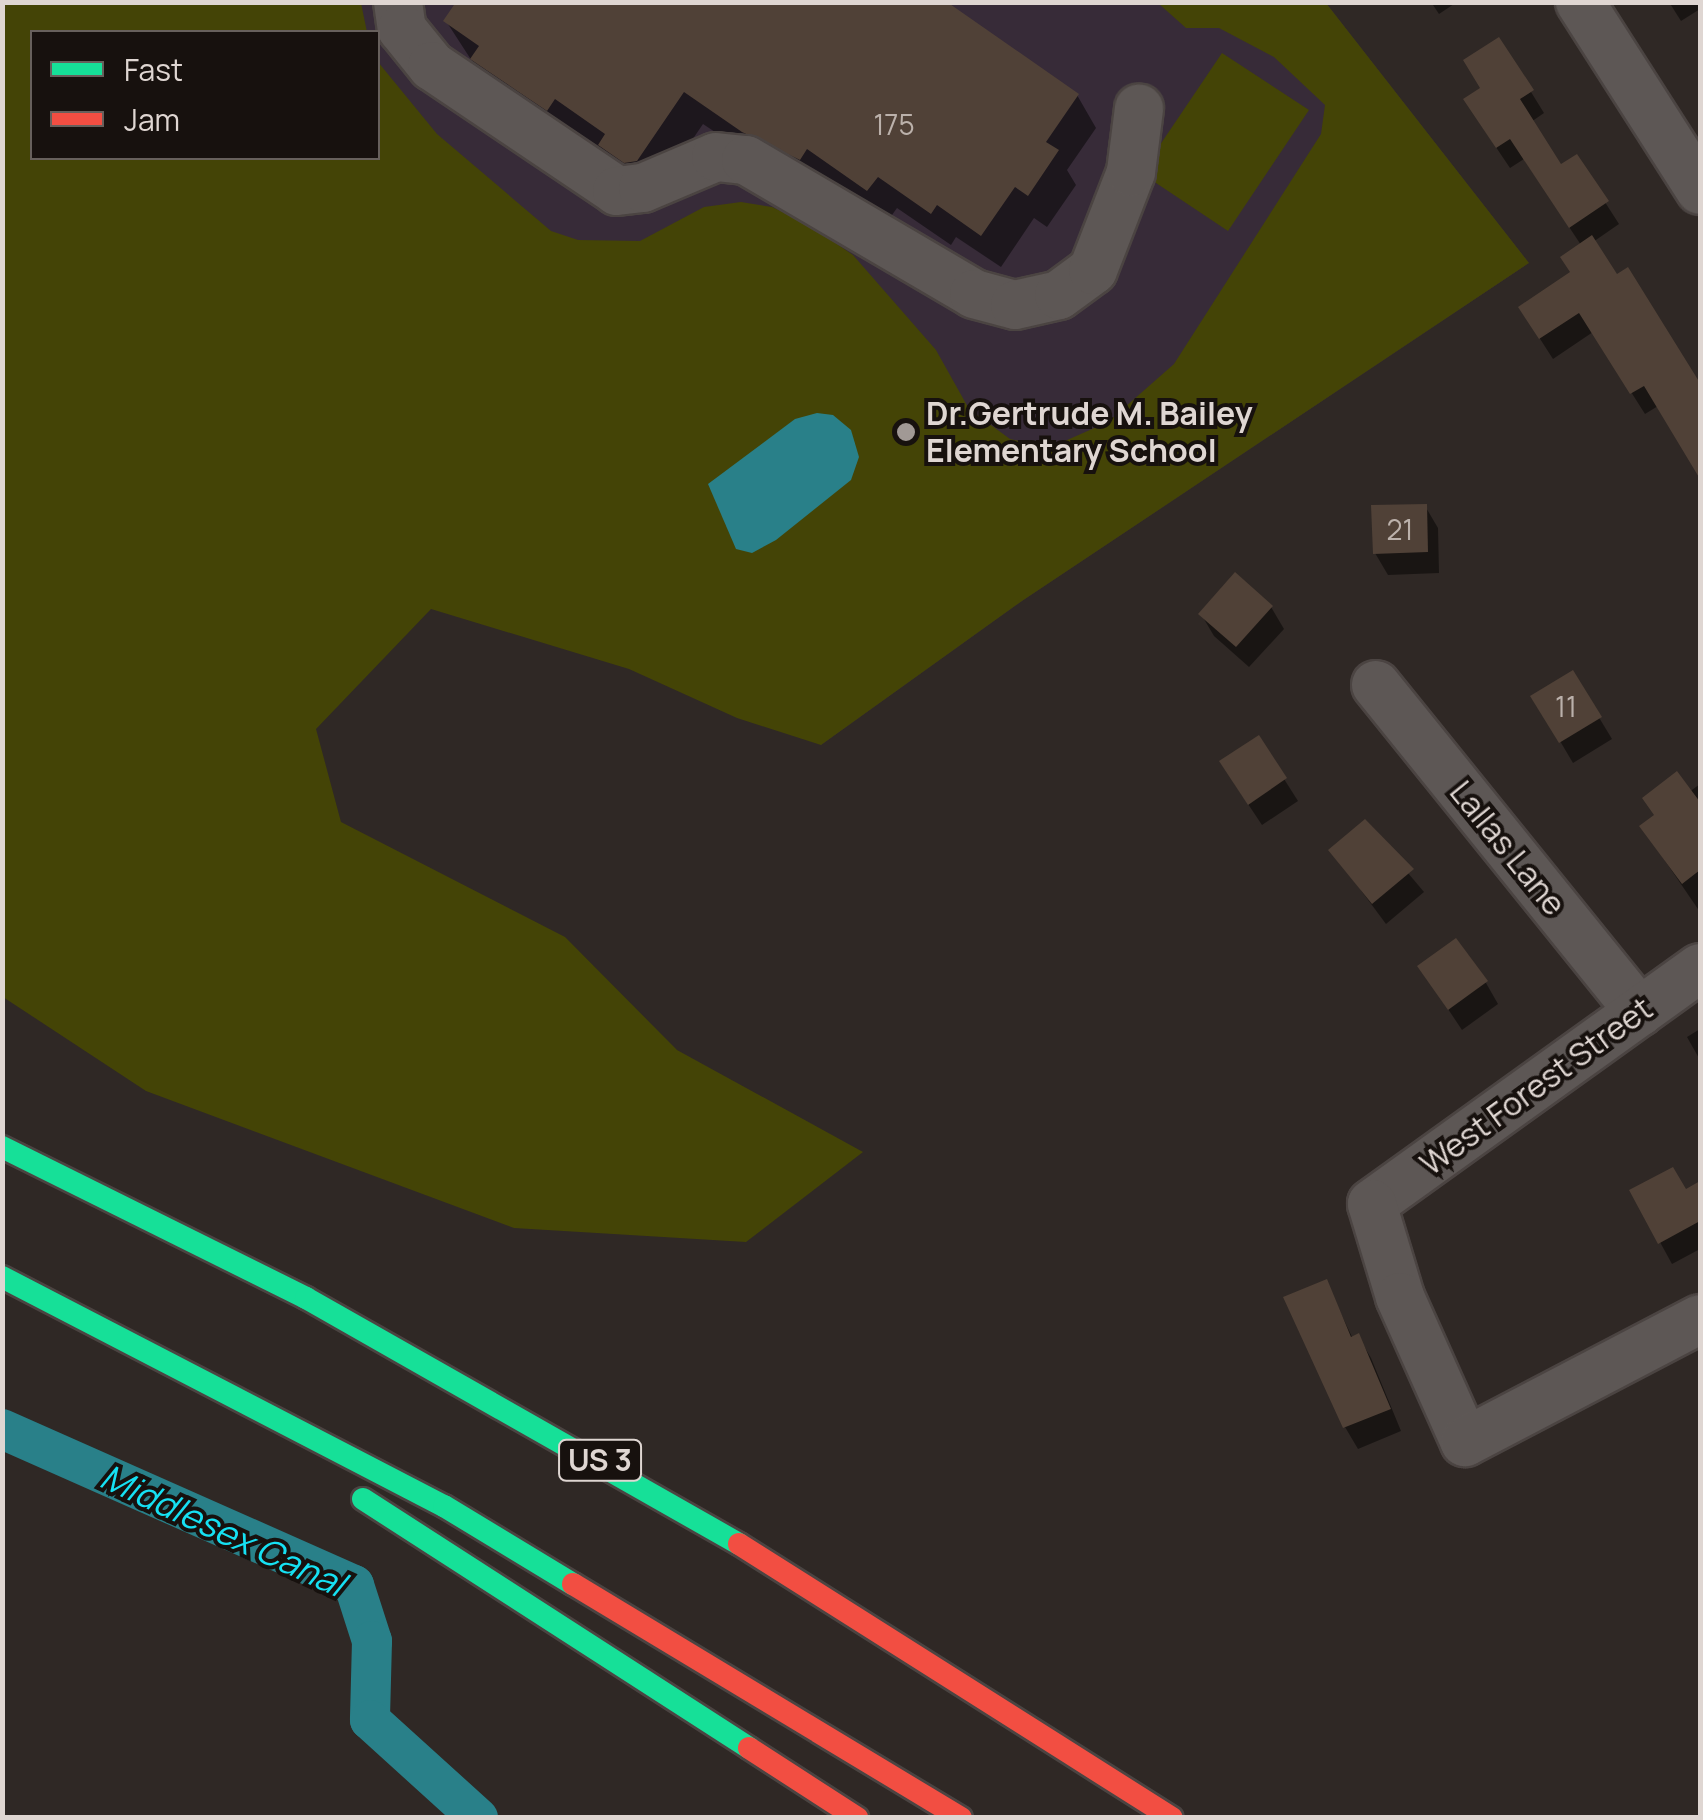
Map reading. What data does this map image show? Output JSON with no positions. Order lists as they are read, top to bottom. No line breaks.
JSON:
{"streets":{"highway":["US 3"],"street":["Lallas Lane","West Forest Street"]},"crossings":[["Lallas Lane","West Forest Street"]],"water":["Middlesex Canal"],"places":["Dr.Gertrude M. Bailey Elementary School"],"house_numbers":["175","21","11"],"legend":["Fast","Jam"]}
